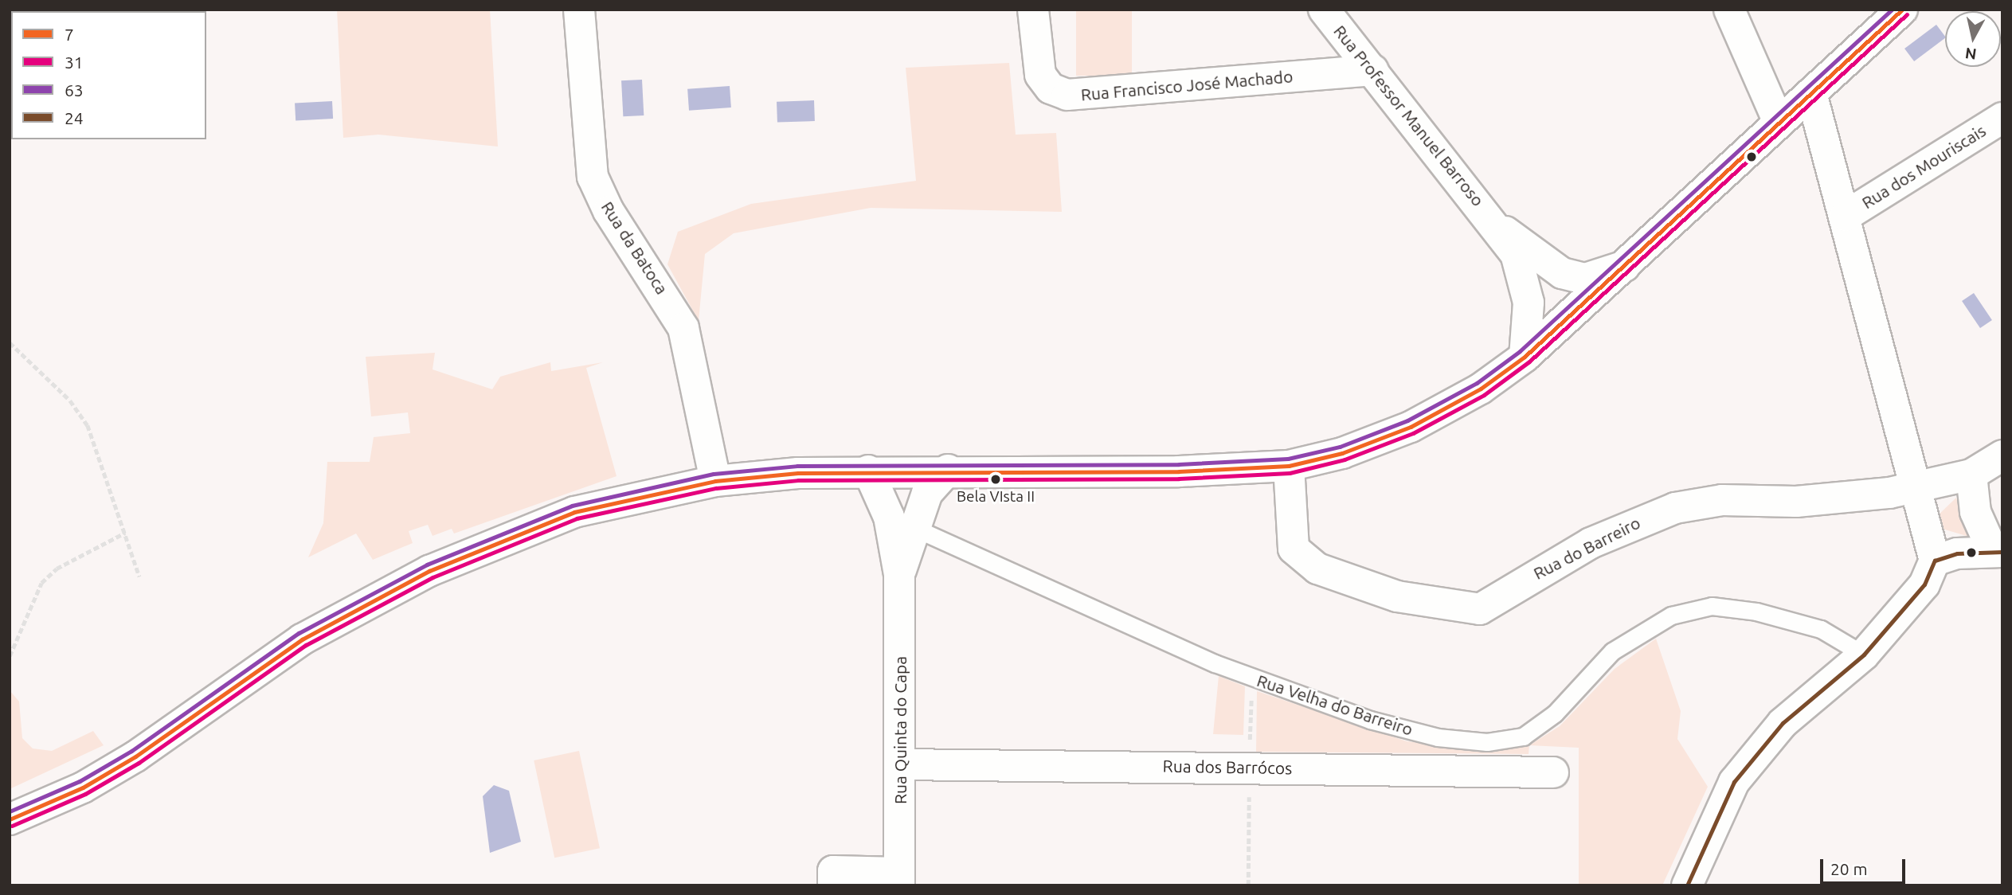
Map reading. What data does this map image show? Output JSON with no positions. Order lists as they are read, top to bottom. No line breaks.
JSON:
{"streets":{"street":["Rua Francisco José Machado","Rua Professor Manuel Barroso","Rua dos Mouriscais","Rua da Batoca","Rua do Barreiro","Rua Quinta do Capa","Rua dos Barrócos"],"lane":["Rua Velha do Barreiro"]},"crossings":[["Rua Francisco José Machado","Rua Professor Manuel Barroso"],["Rua Quinta do Capa","Rua dos Barrócos"]],"places":["Bela VIsta II"],"lines":["transit line 7","transit line 63","transit line 31","transit line 24"],"legend":["7","31","63","24"],"scale_bar":"20 m","north":"bottom"}
